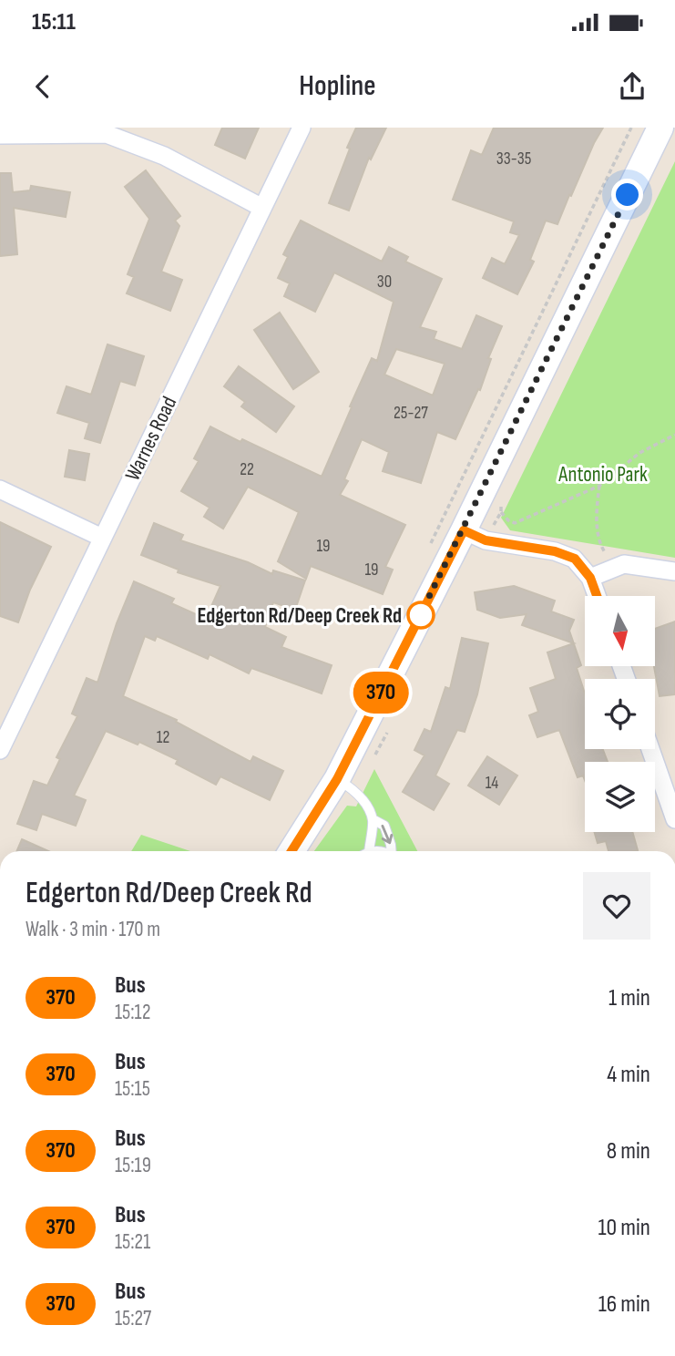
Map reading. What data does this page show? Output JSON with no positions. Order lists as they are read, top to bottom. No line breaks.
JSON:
{"streets":{"street":["Warnes Road"]},"parks":["Antonio Park"],"places":["Edgerton Rd/Deep Creek Rd"],"lines":["bus line 370"],"house_numbers":["33-35","30","25-27","22","19","19","12","14"],"north":"bottom","page":{"status":"15:11","header":"Hopline","on_map":"370","heading":["Edgerton Rd/Deep Creek Rd","Walk · 3 min · 170 m"],"list":[{"mark":"370","name":"Bus","note":"15:12","value":"1 min"},{"mark":"370","name":"Bus","note":"15:15","value":"4 min"},{"mark":"370","name":"Bus","note":"15:19","value":"8 min"},{"mark":"370","name":"Bus","note":"15:21","value":"10 min"},{"mark":"370","name":"Bus","note":"15:27","value":"16 min"}]}}
